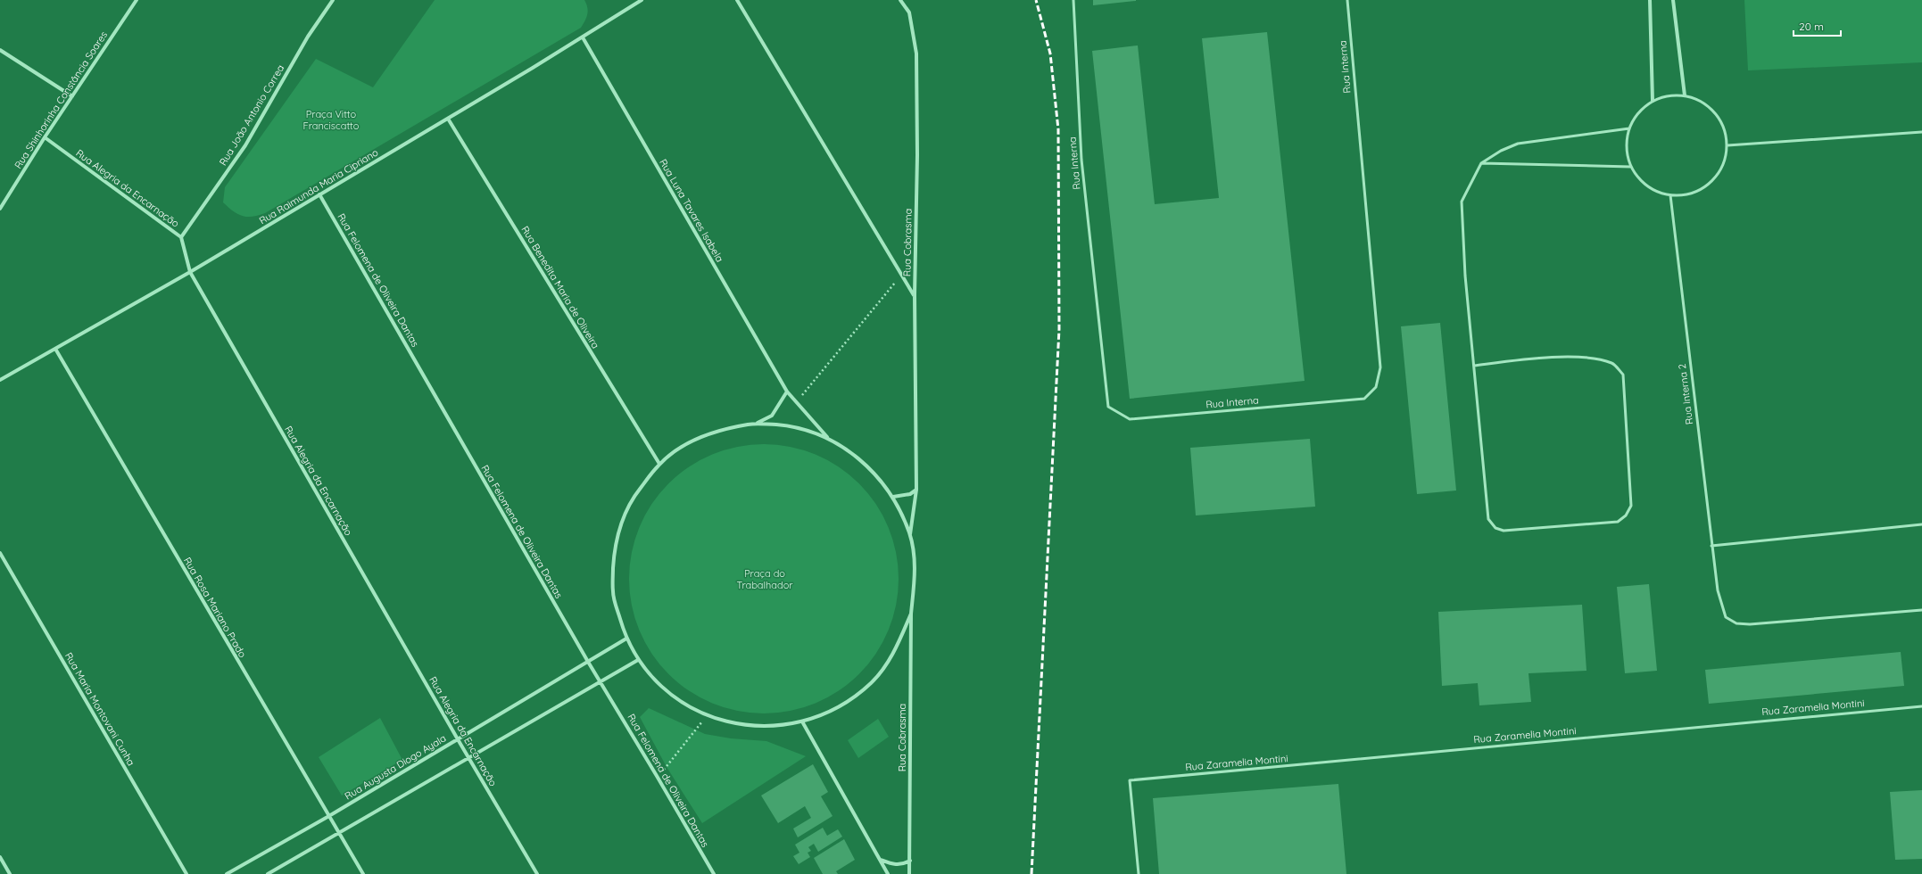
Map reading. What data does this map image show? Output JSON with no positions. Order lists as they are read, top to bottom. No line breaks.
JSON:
{"streets":{"street":["Rua Shinhorinha Constância Soares","Rua João Antonio Correa","Rua Raimunda Maria Cipriano","Rua Alegria da Encarnação","Rua Luna Tavares Isabela","Rua Cobrasma","Rua Felomena de Oliveira Dantas","Rua Benedita Maria de Oliveira","Rua Rosa Mariano Prado","Rua Maria Montovani Cunha","Rua Augusta Diogo Ayala"],"lane":["Rua Interna","Rua Interna 2","Rua Zaramelia Montini"]},"crossings":[["Rua Shinhorinha Constância Soares","Rua Alegria da Encarnação"],["Rua João Antonio Correa","Rua Alegria da Encarnação"],["Rua Raimunda Maria Cipriano","Rua Alegria da Encarnação"],["Rua Raimunda Maria Cipriano","Rua Luna Tavares Isabela"],["Rua Raimunda Maria Cipriano","Rua Felomena de Oliveira Dantas"],["Rua Raimunda Maria Cipriano","Rua Benedita Maria de Oliveira"],["Rua Raimunda Maria Cipriano","Rua Rosa Mariano Prado"],["Rua Alegria da Encarnação","Rua Augusta Diogo Ayala"],["Rua Felomena de Oliveira Dantas","Rua Augusta Diogo Ayala"],["Rua Rosa Mariano Prado","Rua Augusta Diogo Ayala"]],"parks":["Praça Vitto Franciscatto","Praça do Trabalhador"],"scale_bar":"20 m"}
